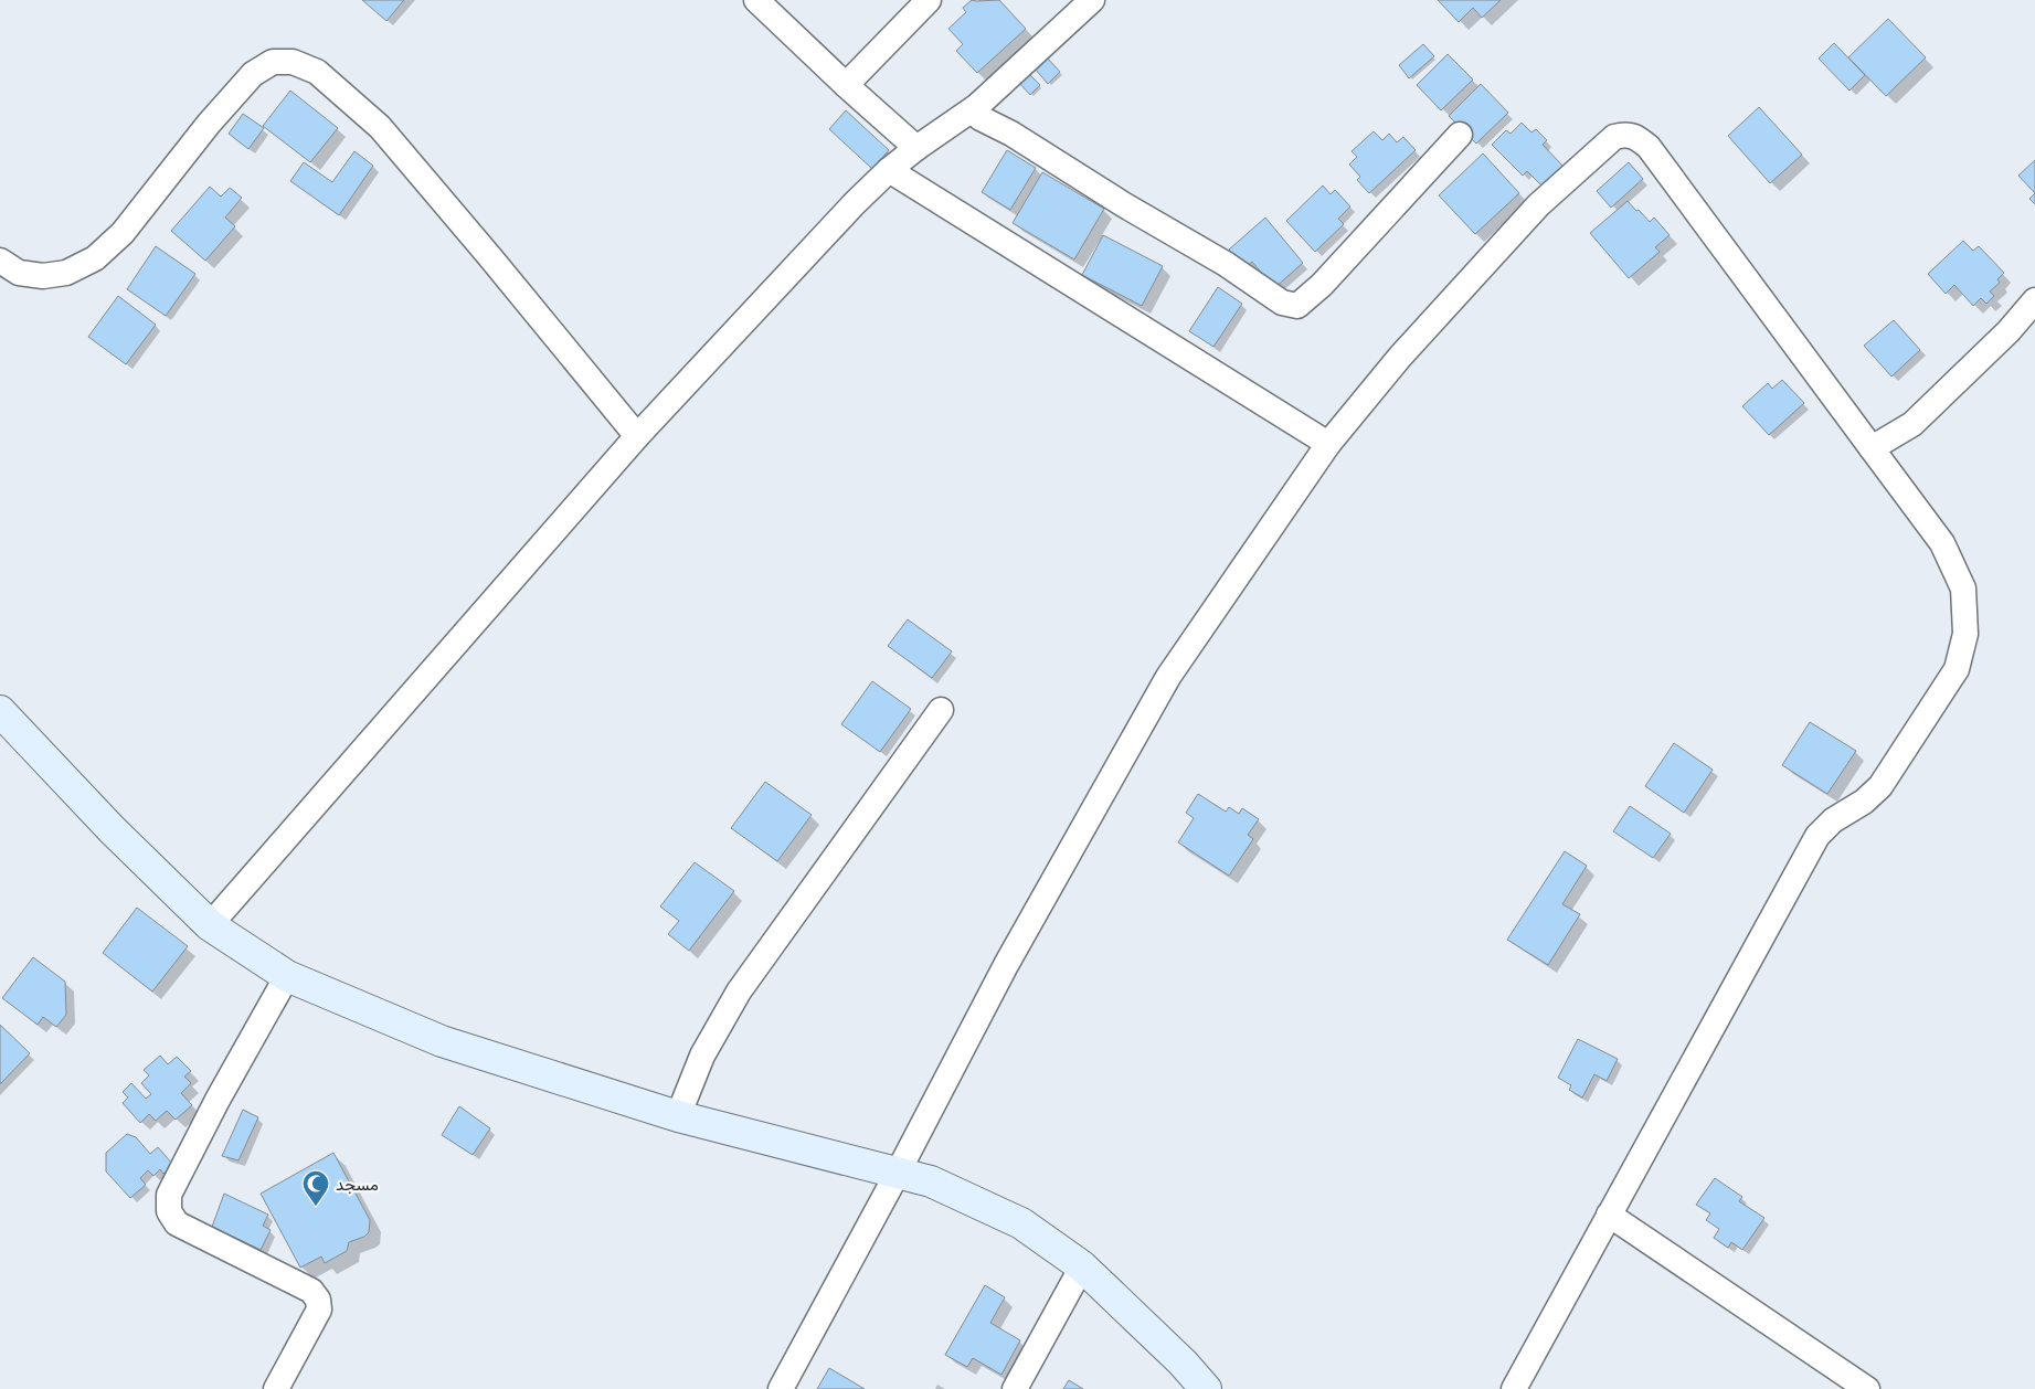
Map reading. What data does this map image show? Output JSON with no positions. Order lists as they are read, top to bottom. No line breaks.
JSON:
{"places":{"mosque":["مسجد"]}}
